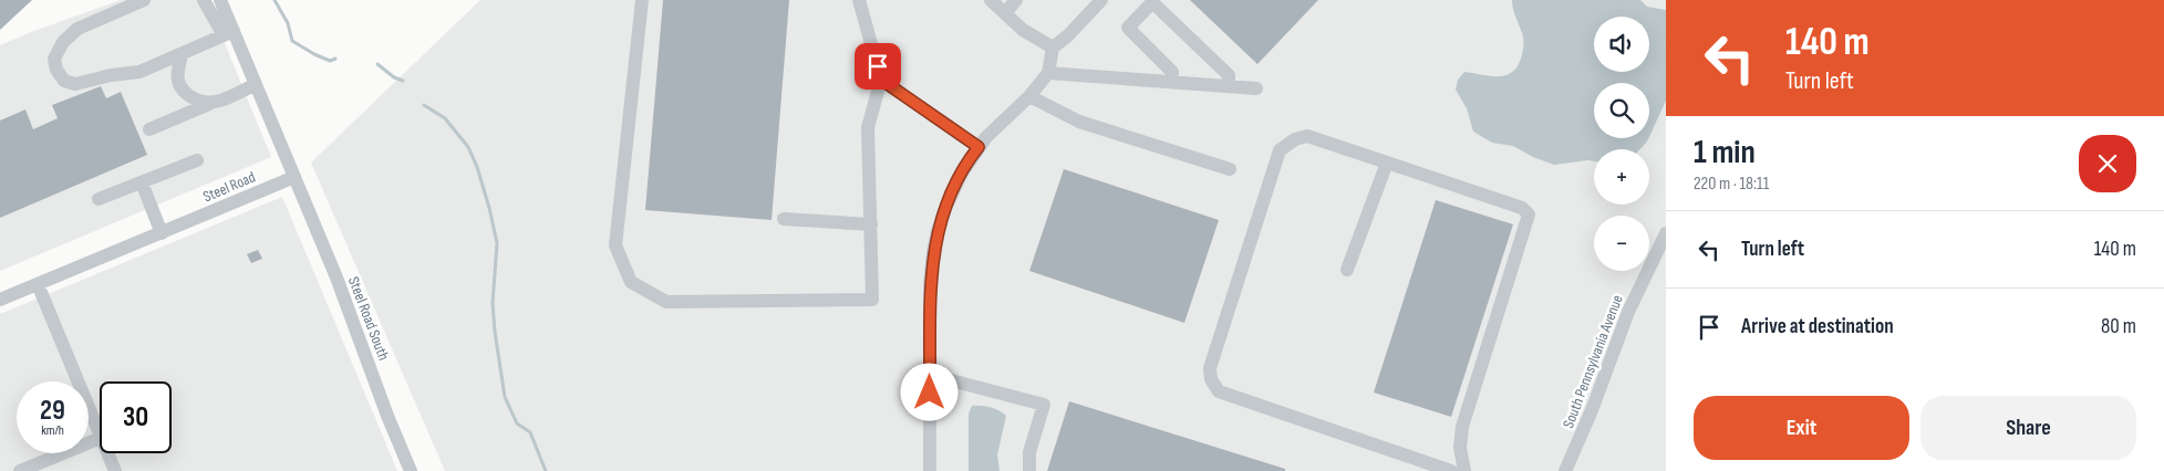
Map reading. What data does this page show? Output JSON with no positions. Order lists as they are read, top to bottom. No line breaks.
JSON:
{"streets":{"street":["Steel Road","Steel Road South","South Pennsylvania Avenue"]},"crossings":[["Steel Road","Steel Road South"]],"page":{"turn":["140 m","Turn left"],"map_buttons":["+","−"],"heading":["1 min","220 m · 18:11"],"list":[{"name":"Turn left","value":"140 m"},{"name":"Arrive at destination","value":"80 m"}],"speed":"29 km/h","limit":"30","buttons":["Exit","Share"]}}
